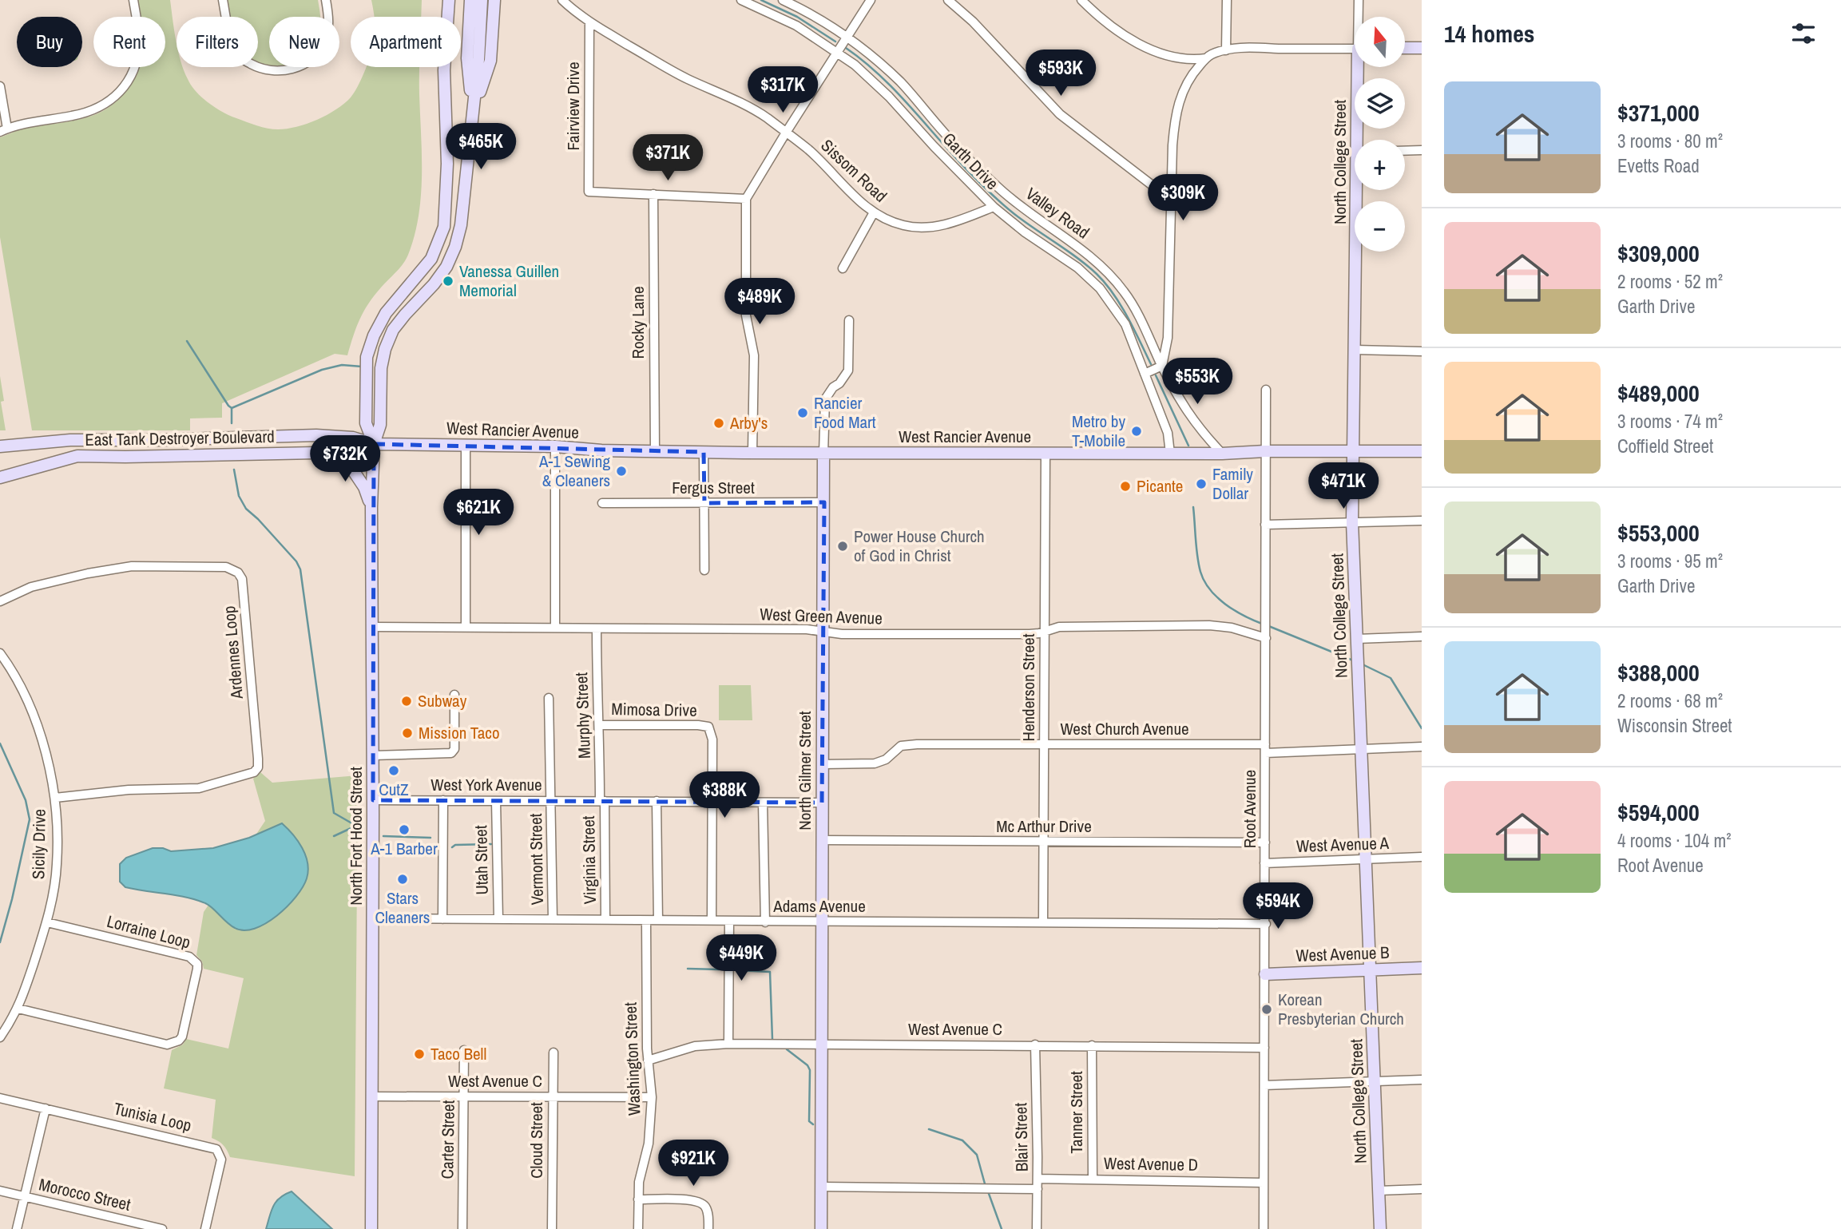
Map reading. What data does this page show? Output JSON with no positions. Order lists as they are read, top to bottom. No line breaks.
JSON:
{"streets":{"street":["Fairview Drive","Garth Drive","North College Street","Sissom Road","Valley Road","Rocky Lane","West Rancier Avenue","East Tank Destroyer Boulevard","Fergus Street","West Green Avenue","Ardennes Loop","Henderson Street","Mimosa Drive","Murphy Street","West Church Avenue","North Gilmer Street","West York Avenue","Root Avenue","Mc Arthur Drive","North Fort Hood Street","Sicily Drive","West Avenue A","Vermont Street","Utah Street","Virginia Street","Adams Avenue","Lorraine Loop","West Avenue B","West Avenue C","Washington Street","Tanner Street","Tunisia Loop","Blair Street","Carter Street","Cloud Street","West Avenue D","Morocco Street"]},"crossings":[["Fairview Drive","Sissom Road"],["Fairview Drive","Rocky Lane"],["Garth Drive","Sissom Road"],["Garth Drive","West Rancier Avenue"],["North College Street","West Rancier Avenue"],["North College Street","West Church Avenue"],["North College Street","West Avenue A"],["North College Street","West Avenue B"],["Rocky Lane","West Rancier Avenue"],["West Rancier Avenue","East Tank Destroyer Boulevard"],["West Rancier Avenue","Henderson Street"],["West Rancier Avenue","North Gilmer Street"],["West Rancier Avenue","Root Avenue"],["West Rancier Avenue","North Fort Hood Street"],["East Tank Destroyer Boulevard","North Fort Hood Street"],["Fergus Street","North Gilmer Street"],["West Green Avenue","Henderson Street"],["West Green Avenue","Murphy Street"],["West Green Avenue","North Gilmer Street"],["West Green Avenue","Root Avenue"],["West Green Avenue","North Fort Hood Street"],["Ardennes Loop","Sicily Drive"],["Henderson Street","West Church Avenue"],["Henderson Street","Mc Arthur Drive"],["Henderson Street","Adams Avenue"],["Mimosa Drive","Murphy Street"],["Mimosa Drive","West York Avenue"],["Murphy Street","West York Avenue"],["Murphy Street","Virginia Street"],["West Church Avenue","North Gilmer Street"],["West Church Avenue","Root Avenue"],["North Gilmer Street","West York Avenue"],["North Gilmer Street","Mc Arthur Drive"],["North Gilmer Street","Adams Avenue"],["North Gilmer Street","West Avenue C"],["West York Avenue","North Fort Hood Street"],["West York Avenue","Vermont Street"],["West York Avenue","Utah Street"],["West York Avenue","Virginia Street"],["Root Avenue","Mc Arthur Drive"],["Root Avenue","West Avenue A"],["Root Avenue","Adams Avenue"],["Root Avenue","West Avenue B"],["Root Avenue","West Avenue C"],["Root Avenue","West Avenue D"],["North Fort Hood Street","Adams Avenue"],["North Fort Hood Street","West Avenue C"],["Sicily Drive","Lorraine Loop"],["Vermont Street","Adams Avenue"],["Utah Street","Adams Avenue"],["Virginia Street","Adams Avenue"],["Adams Avenue","Washington Street"],["West Avenue C","Washington Street"],["West Avenue C","Tanner Street"],["West Avenue C","Blair Street"],["West Avenue C","Carter Street"],["West Avenue C","Cloud Street"],["Tanner Street","West Avenue D"],["Blair Street","West Avenue D"]],"places":["Vanessa Guillen Memorial","Rancier Food Mart","Arby's","Metro by T-Mobile","A-1 Sewing & Cleaners","Family Dollar","Picante","Power House Church of God in Christ","Subway","Mission Taco","CutZ","A-1 Barber","Stars Cleaners","Korean Presbyterian Church","Taco Bell"],"north":"top","page":{"heading":"14 homes","map_buttons":["+","−"],"chip":["Buy","Rent","Filters","New","Apartment"],"price":["$593K","$317K","$465K","$371K","$309K","$489K","$553K","$732K","$471K","$621K","$388K","$594K","$449K","$921K"],"list":[{"name":"$371,000","note":"3 rooms · 80 m² · Evetts Road"},{"name":"$309,000","note":"2 rooms · 52 m² · Garth Drive"},{"name":"$489,000","note":"3 rooms · 74 m² · Coffield Street"},{"name":"$553,000","note":"3 rooms · 95 m² · Garth Drive"},{"name":"$388,000","note":"2 rooms · 68 m² · Wisconsin Street"},{"name":"$594,000","note":"4 rooms · 104 m² · Root Avenue"}]}}
